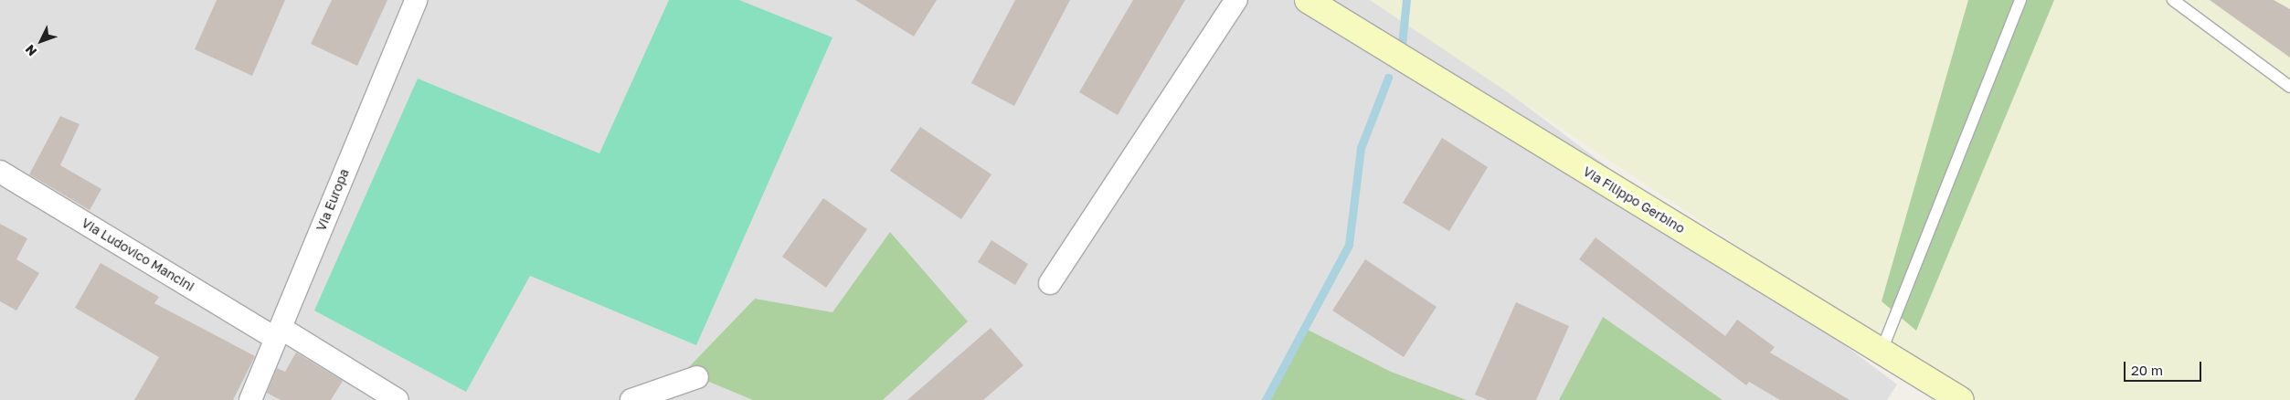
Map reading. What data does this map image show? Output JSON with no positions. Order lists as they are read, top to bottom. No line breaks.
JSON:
{"streets":{"street":["Via Europa","Via Filippo Gerbino","Via Ludovico Mancini"]},"crossings":[["Via Europa","Via Ludovico Mancini"]],"scale_bar":"20 m","north":"bottom left"}
